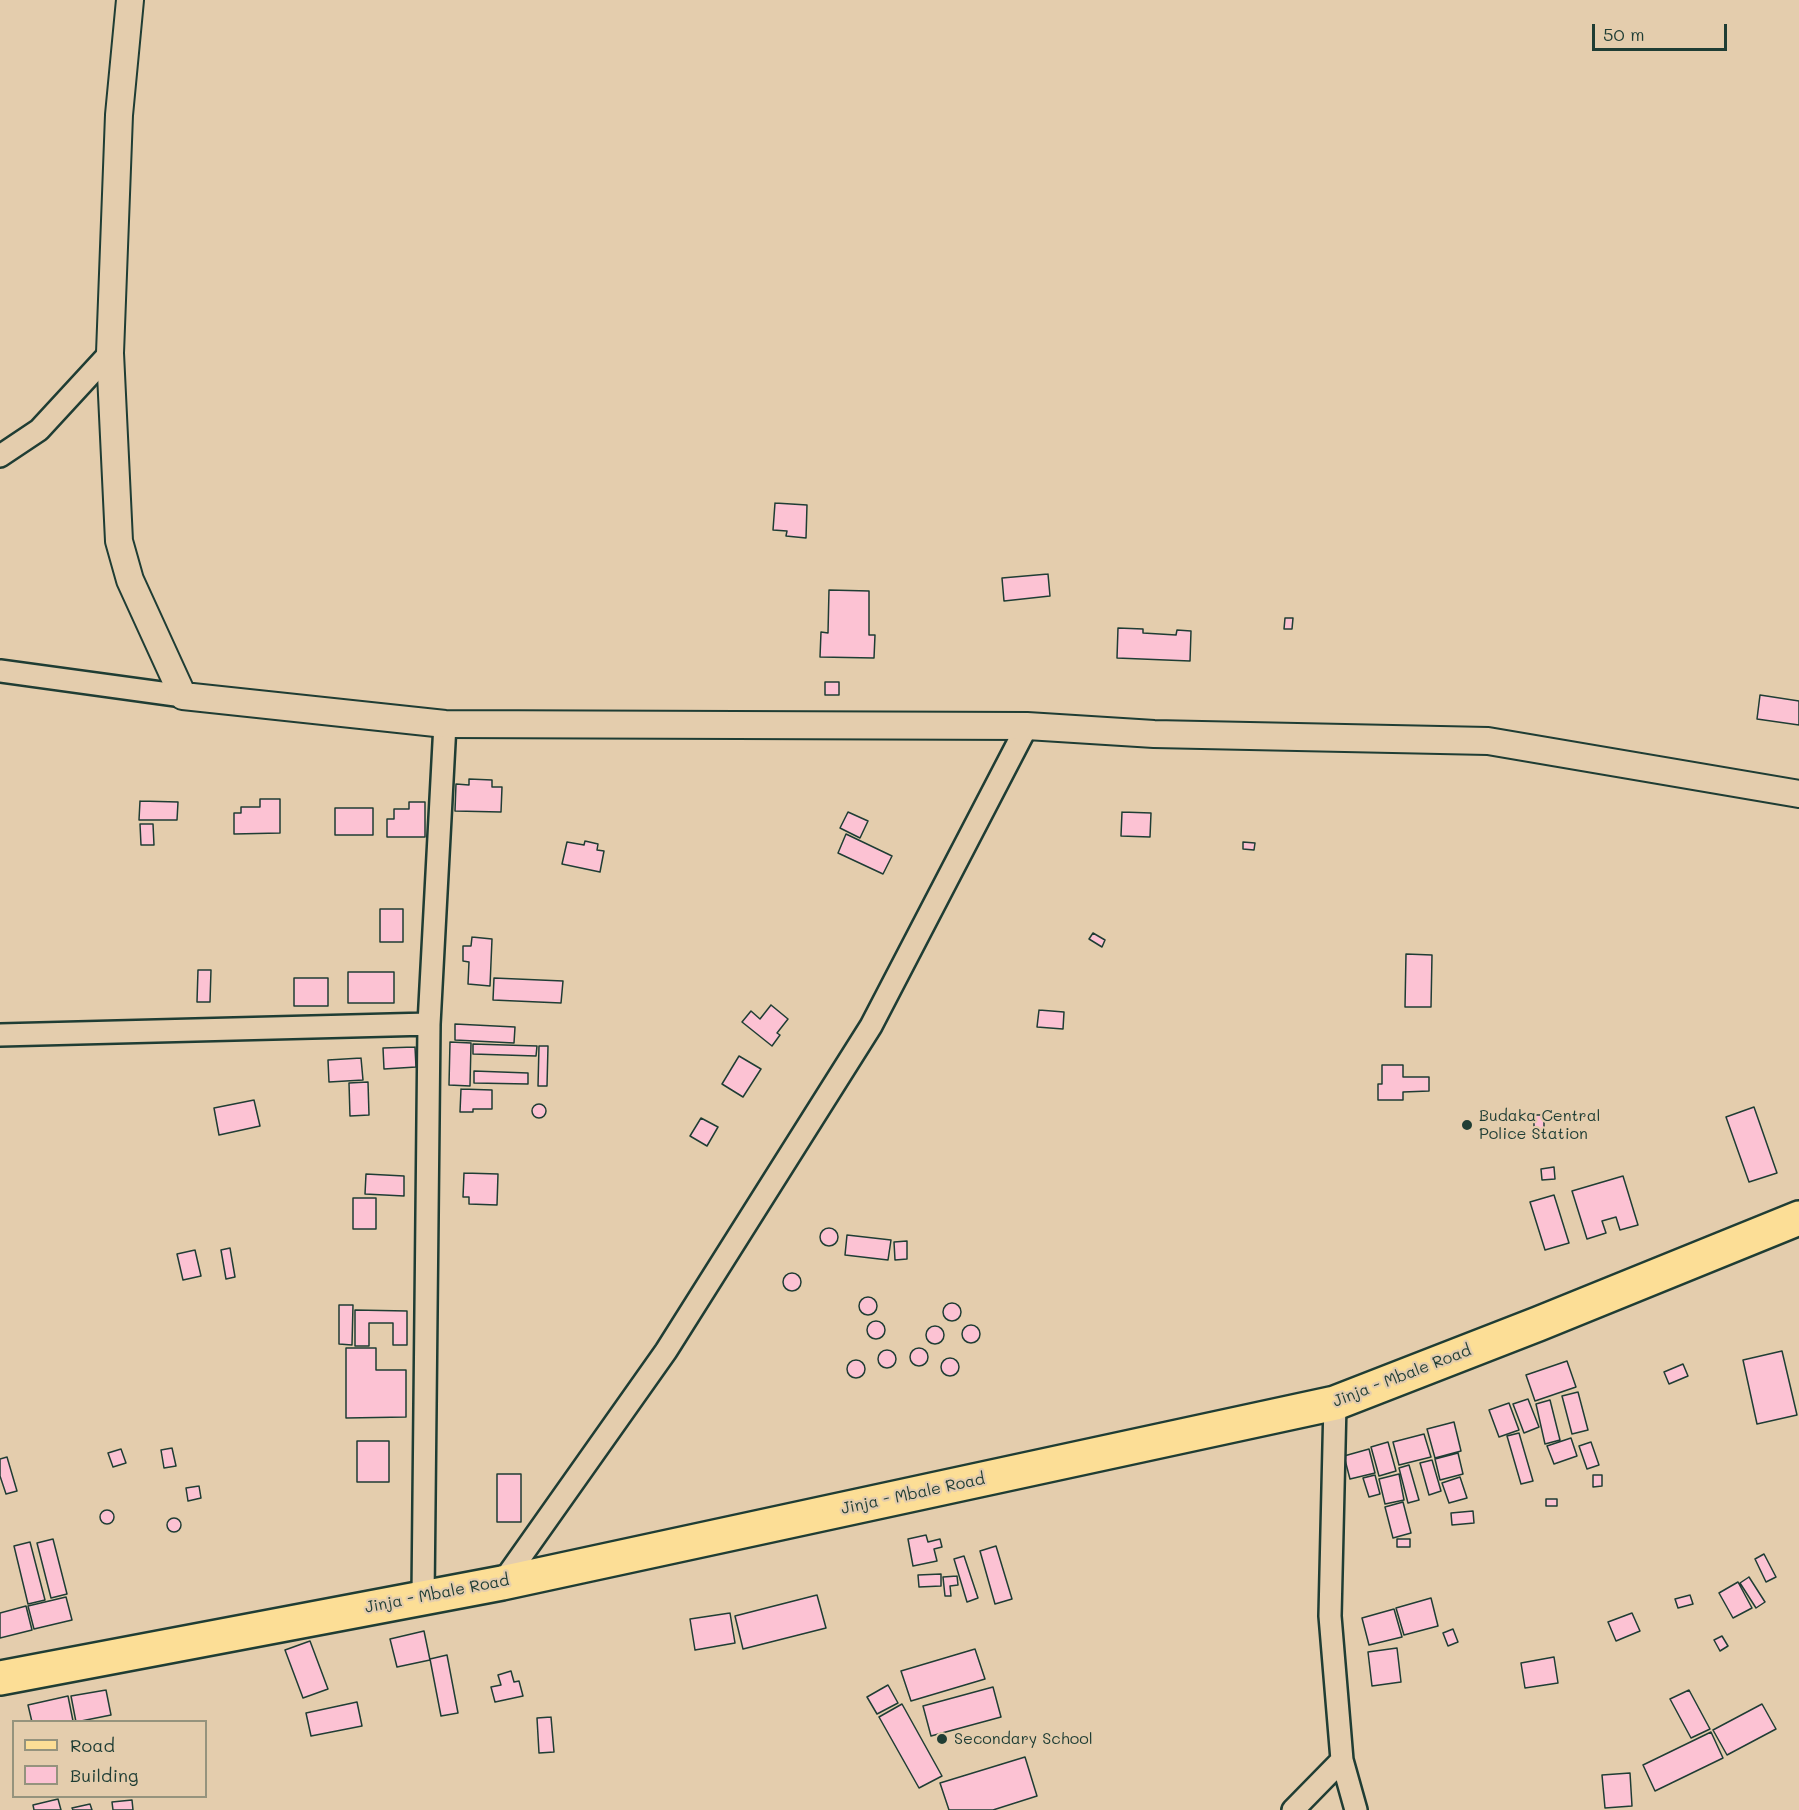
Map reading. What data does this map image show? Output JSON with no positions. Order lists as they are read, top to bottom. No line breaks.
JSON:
{"streets":{"main road":["Jinja - Mbale Road"]},"places":["Budaka Central Police Station","Secondary School"],"legend":["Road","Building"],"scale_bar":"50 m"}
